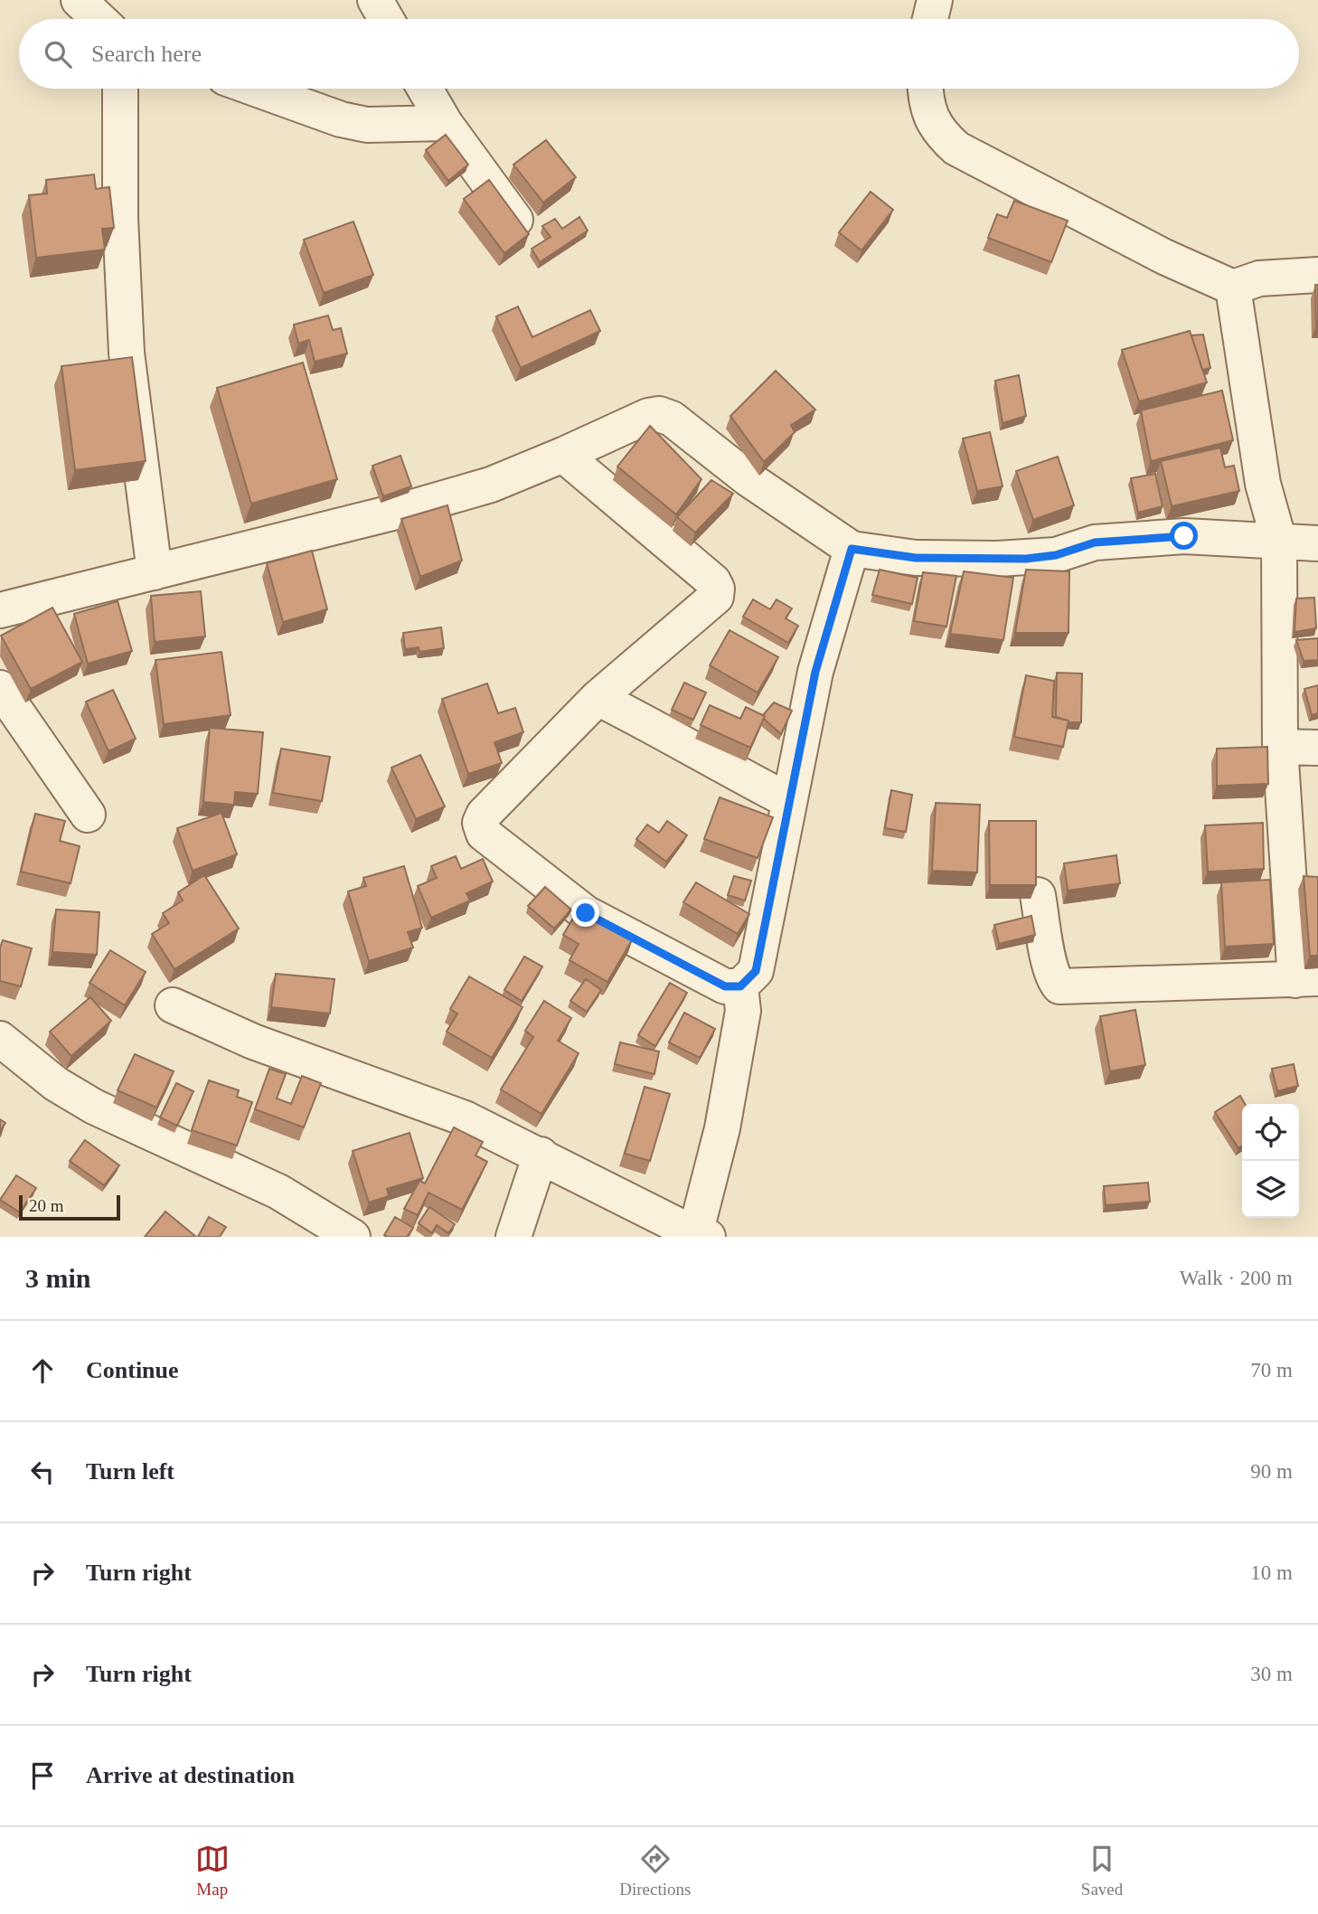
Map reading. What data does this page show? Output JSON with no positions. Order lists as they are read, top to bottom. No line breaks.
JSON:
{"scale_bar":"20 m","page":{"search":"Search here","scale":"20 m","heading":["3 min","Walk · 200 m"],"list":[["Continue","70 m"],["Turn left","90 m"],["Turn right","10 m"],["Turn right","30 m"],"Arrive at destination"],"nav":["Map","Directions","Saved"]}}
